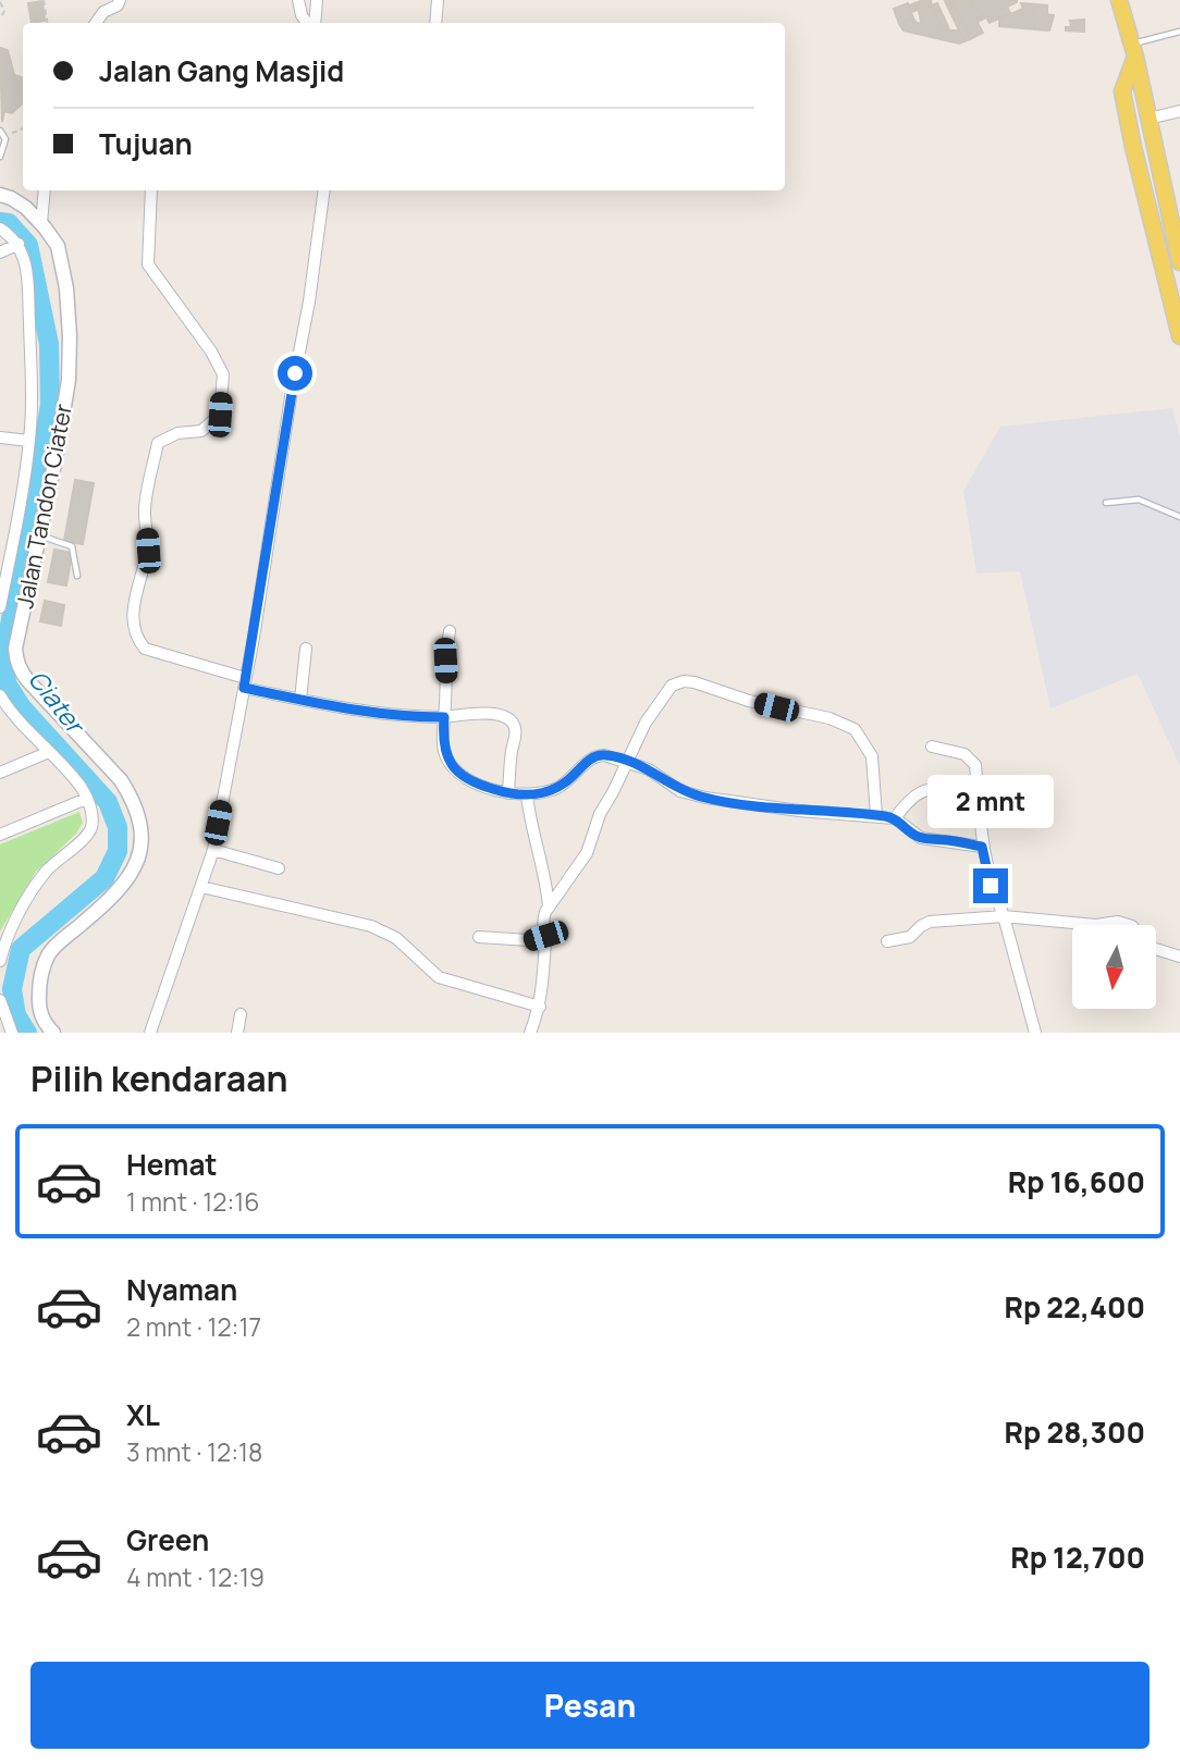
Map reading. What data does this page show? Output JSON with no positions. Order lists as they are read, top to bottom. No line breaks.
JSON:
{"streets":{"street":["Jalan Tandon Ciater"]},"water":["Ciater"],"north":"bottom","page":{"banner":["Jalan Gang Masjid","Tujuan"],"bubble":"2 mnt","heading":"Pilih kendaraan","list":[{"name":"Hemat","note":"1 mnt · 12:16","value":"Rp 16,600"},{"name":"Nyaman","note":"2 mnt · 12:17","value":"Rp 22,400"},{"name":"XL","note":"3 mnt · 12:18","value":"Rp 28,300"},{"name":"Green","note":"4 mnt · 12:19","value":"Rp 12,700"}],"buttons":"Pesan"}}
